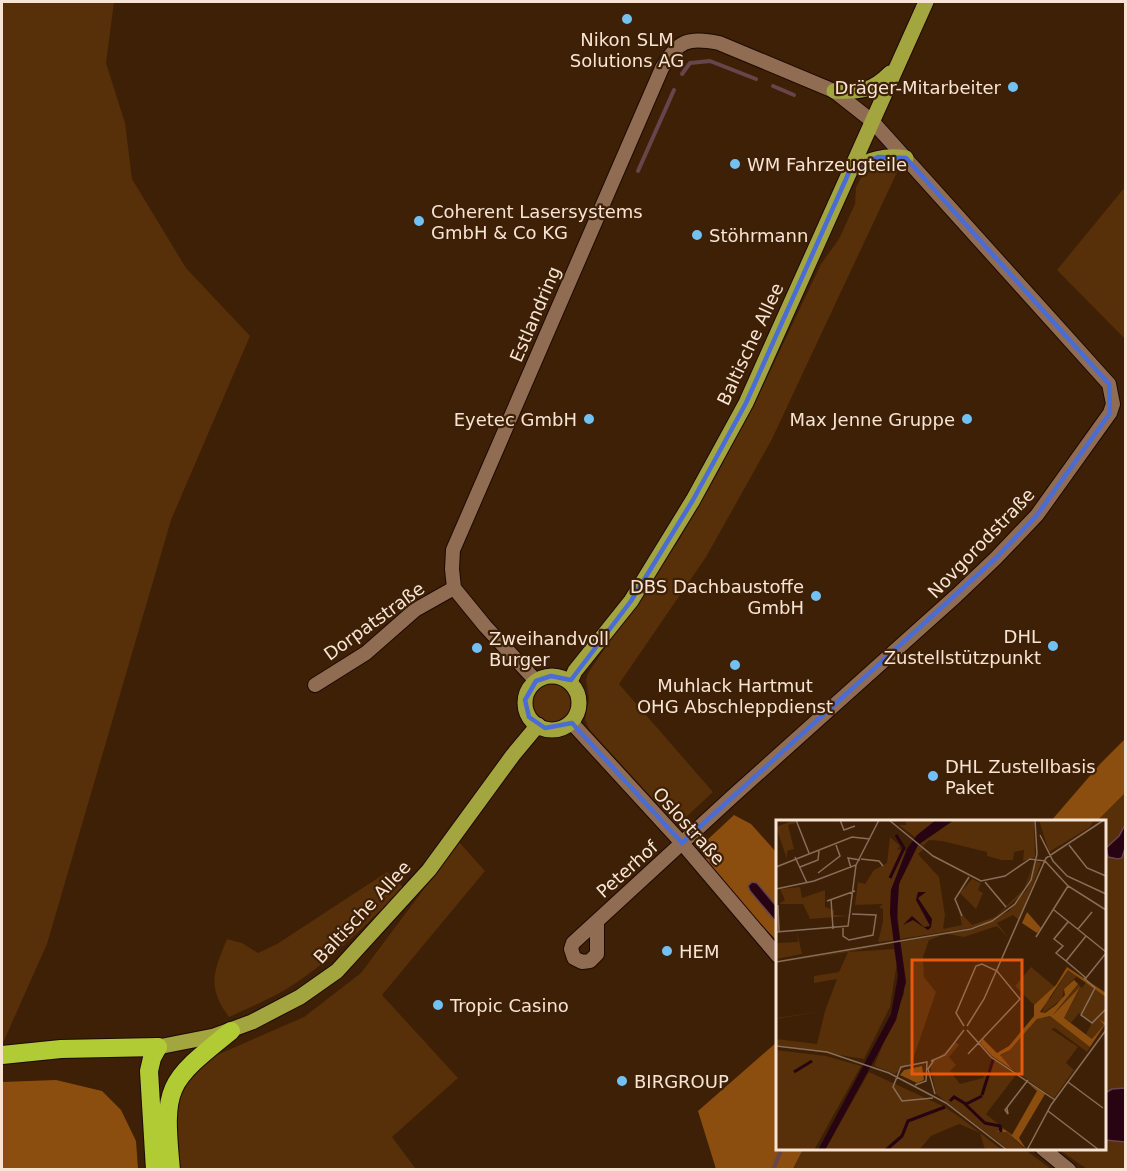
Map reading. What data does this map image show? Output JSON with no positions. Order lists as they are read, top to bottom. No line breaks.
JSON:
{"streets":{"main road":["Baltische Allee"],"street":["Estlandring","Novgorodstraße","Dorpatstraße","Oslostraße","Peterhof"]},"crossings":[["Estlandring","Baltische Allee"],["Estlandring","Novgorodstraße"],["Estlandring","Dorpatstraße"],["Baltische Allee","Novgorodstraße"],["Baltische Allee","Oslostraße"],["Novgorodstraße","Oslostraße"],["Novgorodstraße","Peterhof"],["Oslostraße","Peterhof"]],"places":["Nikon SLM Solutions AG","Dräger-Mitarbeiter","WM Fahrzeugteile","Coherent Lasersystems GmbH & Co KG","Stöhrmann","Eyetec GmbH","Max Jenne Gruppe","DBS Dachbaustoffe GmbH","DHL Zustellstützpunkt","Zweihandvoll Burger","Muhlack Hartmut OHG Abschleppdienst","DHL Zustellbasis Paket","HEM","Tropic Casino","BIRGROUP"]}
